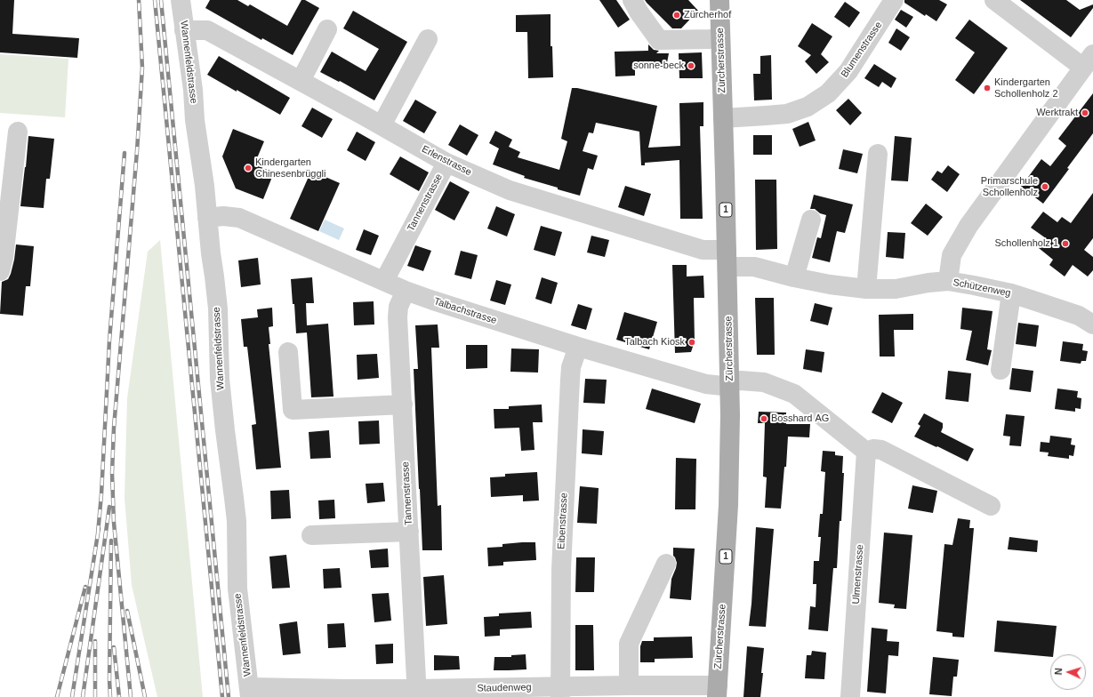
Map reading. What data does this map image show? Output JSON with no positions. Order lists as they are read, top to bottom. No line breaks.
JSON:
{"streets":{"main road":["Zürcherstrasse","1"],"street":["Blumenstrasse","Wannenfeldstrasse","Erlenstrasse","Tannenstrasse","Schützenweg","Talbachstrasse","Eibenstrasse","Ulmenstrasse","Staudenweg"]},"crossings":[["Blumenstrasse","Zürcherstrasse"],["Zürcherstrasse","Erlenstrasse"],["Zürcherstrasse","Schützenweg"],["Zürcherstrasse","Talbachstrasse"],["Zürcherstrasse","Staudenweg"],["Wannenfeldstrasse","Erlenstrasse"],["Wannenfeldstrasse","Talbachstrasse"],["Wannenfeldstrasse","Staudenweg"],["Erlenstrasse","Tannenstrasse"],["Erlenstrasse","Schützenweg"],["Tannenstrasse","Talbachstrasse"],["Tannenstrasse","Staudenweg"],["Talbachstrasse","Eibenstrasse"],["Eibenstrasse","Staudenweg"]],"places":["Zürcherhof","sonne-beck","Kindergarten Schollenholz 2","Werktrakt","Kindergarten Chinesenbrüggli","Primarschule Schollenholz","Schollenholz 1","Talbach Kiosk","Bosshard AG"],"north":"left"}
